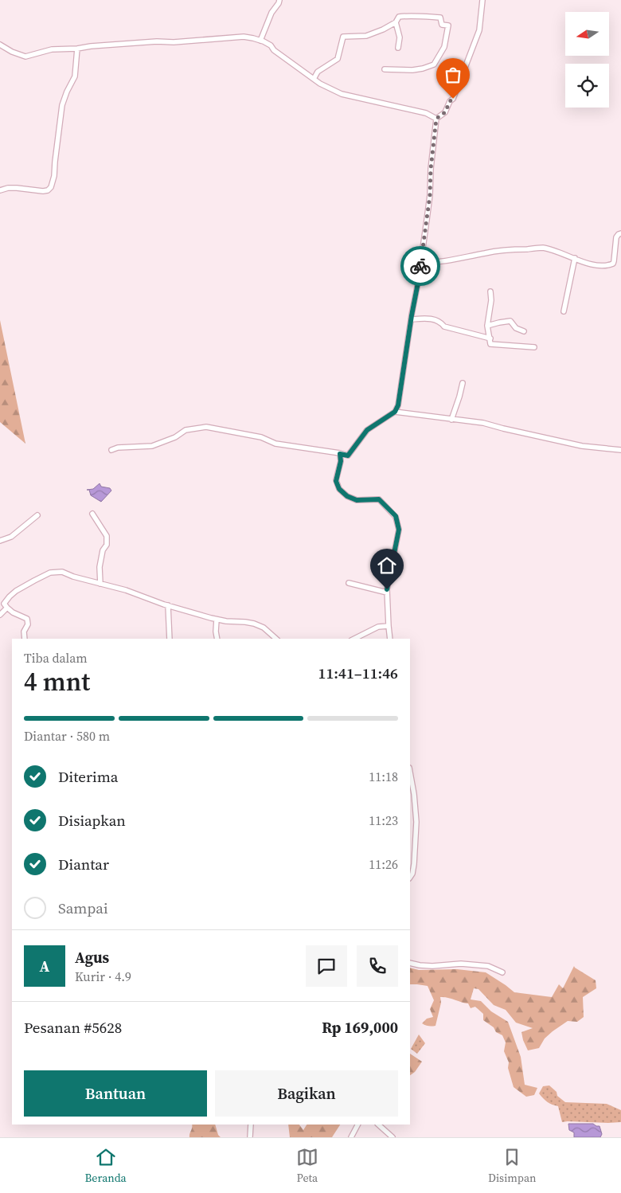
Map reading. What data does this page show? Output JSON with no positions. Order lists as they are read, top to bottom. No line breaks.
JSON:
{"north":"left","page":{"heading":["4 mnt","Tiba dalam","11:41–11:46"],"panel":["Agus","Kurir · 4.9","Pesanan #5628","Rp 169,000"],"bar":"Diantar · 580 m","list":[["Diterima","11:18"],["Disiapkan","11:23"],["Diantar","11:26"],"Sampai"],"round":"A","buttons":["Bantuan","Bagikan"],"tabs":["Beranda","Peta","Disimpan"]}}
